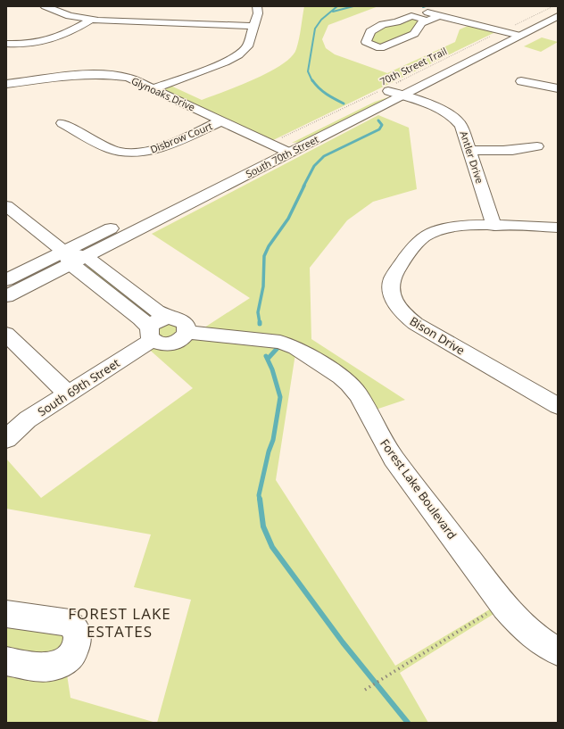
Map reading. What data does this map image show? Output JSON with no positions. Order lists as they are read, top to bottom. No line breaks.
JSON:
{"streets":{"street":["Glynoaks Drive","Disbrow Court","South 70th Street","Antler Drive","Bison Drive","South 69th Street","Forest Lake Boulevard"],"path":["70th Street Trail"]},"crossings":[["70th Street Trail","Glynoaks Drive"],["70th Street Trail","South 70th Street"],["70th Street Trail","Antler Drive"],["Glynoaks Drive","Disbrow Court"],["Glynoaks Drive","South 70th Street"],["South 70th Street","Antler Drive"],["Antler Drive","Bison Drive"],["South 69th Street","Forest Lake Boulevard"]],"districts":["FOREST LAKE ESTATES"]}
